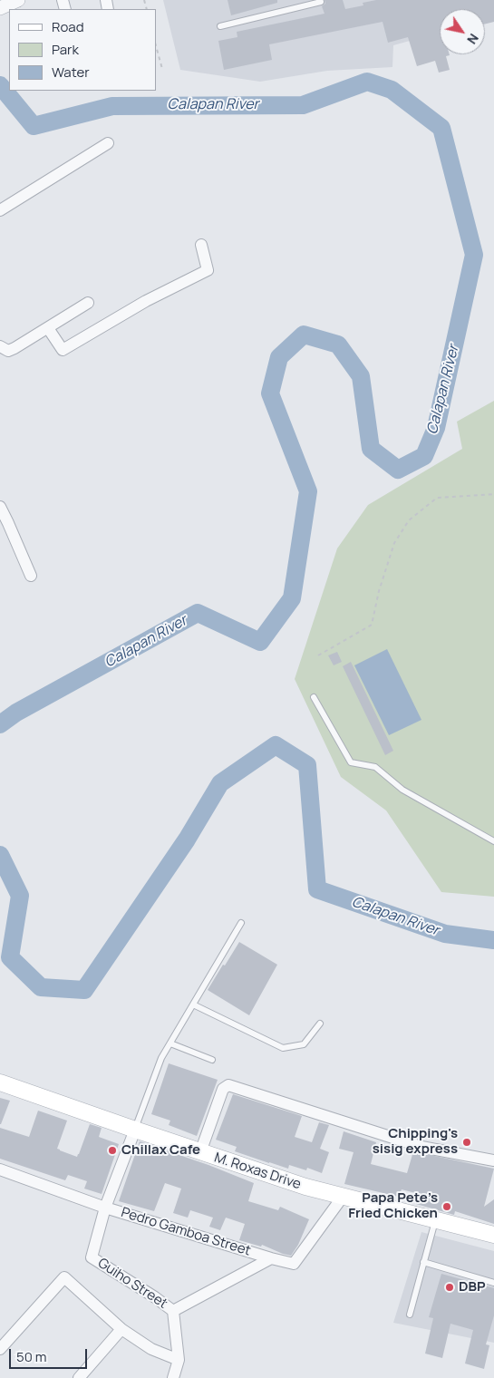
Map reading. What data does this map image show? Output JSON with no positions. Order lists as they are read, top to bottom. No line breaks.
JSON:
{"streets":{"main road":["M. Roxas Drive"],"street":["Pedro Gamboa Street","Guiho Street"]},"crossings":[["M. Roxas Drive","Pedro Gamboa Street"],["Pedro Gamboa Street","Guiho Street"]],"water":["Calapan River"],"places":["Chipping's sisig express","Chillax Cafe","Papa Pete’s Fried Chicken","DBP"],"legend":["Road","Park","Water"],"scale_bar":"50 m","north":"bottom right"}
